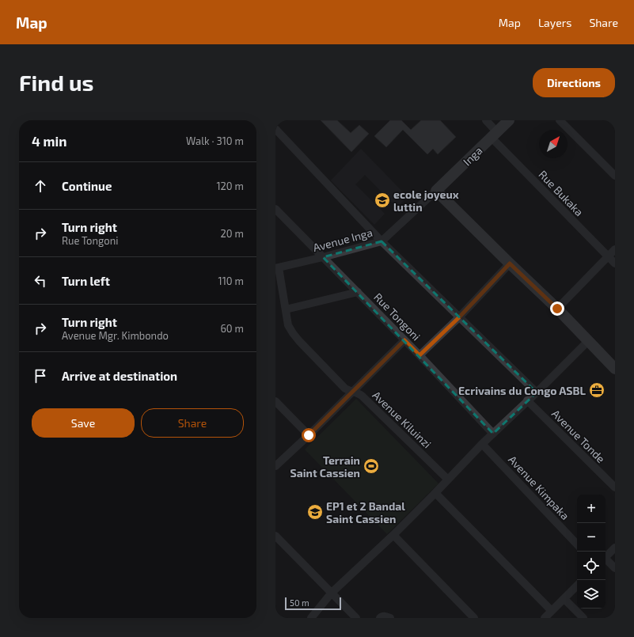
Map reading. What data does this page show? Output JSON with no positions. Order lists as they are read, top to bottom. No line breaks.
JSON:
{"streets":{"street":["Inga","Rue Bukaka","Avenue Inga","Rue Tongoni","Avenue Kiluinzi","Avenue Tonde","Avenue Kimpaka"]},"crossings":[["Inga","Rue Bukaka"],["Inga","Avenue Inga"],["Avenue Inga","Rue Tongoni"],["Avenue Inga","Avenue Kiluinzi"]],"places":{"school or university":["ecole joyeux luttin","EP1 et 2 Bandal Saint Cassien"],"office":["Ecrivains du Congo ASBL"],"sports":["Terrain Saint Cassien"]},"scale_bar":"50 m","north":"top right","page":{"header":"Map","nav":["Map","Layers","Share"],"buttons":["Directions",["Save","Share"]],"title":"Find us","heading":["4 min","Walk · 310 m"],"list":[["Continue","120 m"],["Turn right","Rue Tongoni","20 m"],["Turn left","110 m"],["Turn right","Avenue Mgr. Kimbondo","60 m"],"Arrive at destination"],"map_buttons":["+","−"],"scale":"50 m"}}
